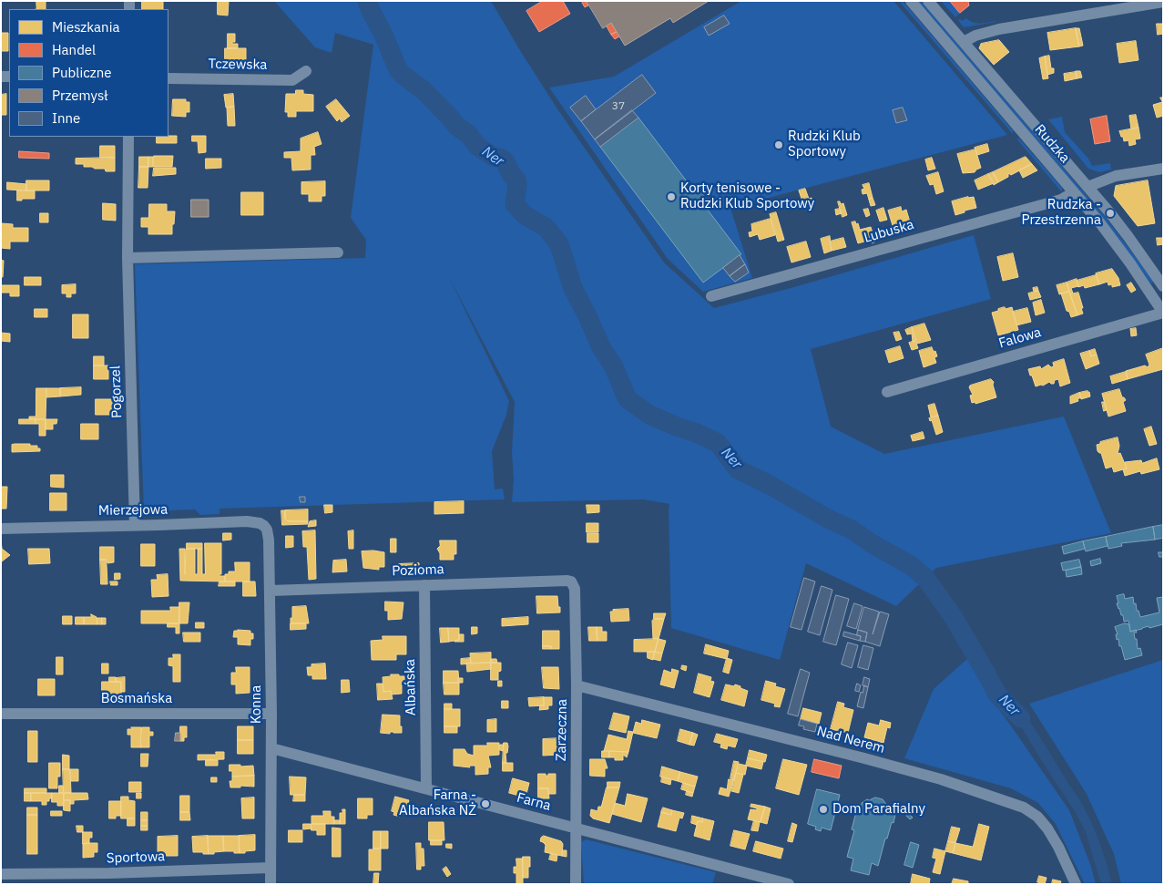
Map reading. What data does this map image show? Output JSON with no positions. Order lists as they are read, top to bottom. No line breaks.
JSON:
{"streets":{"street":["Tczewska","Rudzka","Lubuska","Falowa","Pogorzel","Mierzejowa","Pozioma","Albańska","Bosmańska","Konna","Zarzeczna","Nad Nerem","Farna","Sportowa"]},"crossings":[["Rudzka","Lubuska"],["Rudzka","Falowa"],["Pogorzel","Mierzejowa"],["Mierzejowa","Konna"],["Pozioma","Albańska"],["Pozioma","Konna"],["Pozioma","Zarzeczna"],["Albańska","Farna"],["Bosmańska","Konna"],["Konna","Farna"],["Konna","Sportowa"],["Zarzeczna","Nad Nerem"],["Zarzeczna","Farna"]],"water":["Ner"],"places":["Rudzki Klub Sportowy","Korty tenisowe - Rudzki Klub Sportowy","Rudzka - Przestrzenna","Farna - Albańska NŻ","Dom Parafialny"],"house_numbers":["37"],"legend":["Mieszkania","Handel","Publiczne","Przemysł","Inne"]}
